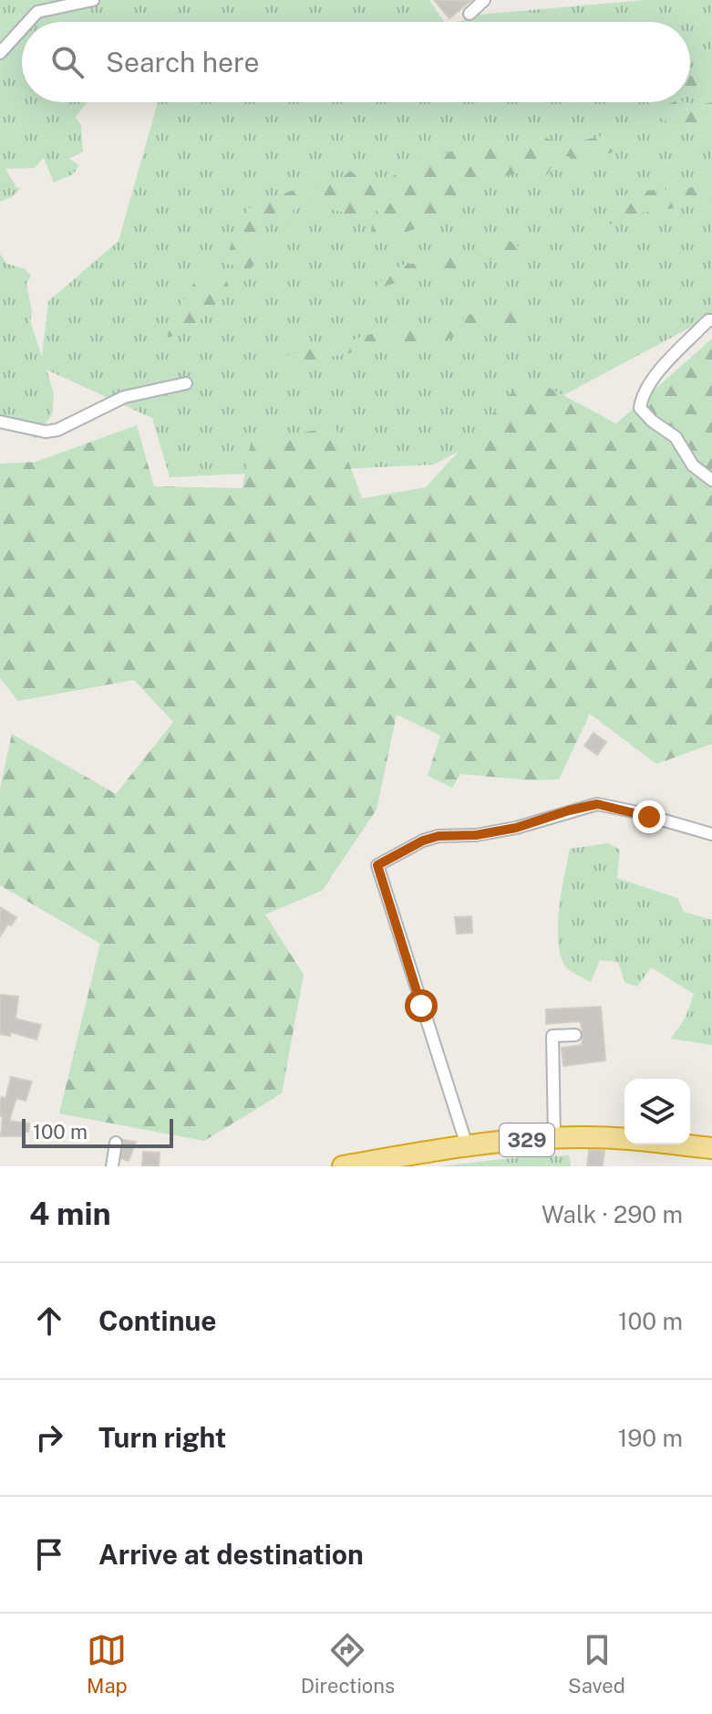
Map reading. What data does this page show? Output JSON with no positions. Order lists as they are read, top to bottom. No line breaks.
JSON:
{"streets":{"highway":["329"]},"scale_bar":"100 m","page":{"search":"Search here","scale":"100 m","heading":["4 min","Walk · 290 m"],"list":[["Continue","100 m"],["Turn right","190 m"],"Arrive at destination"],"nav":["Map","Directions","Saved"]}}
